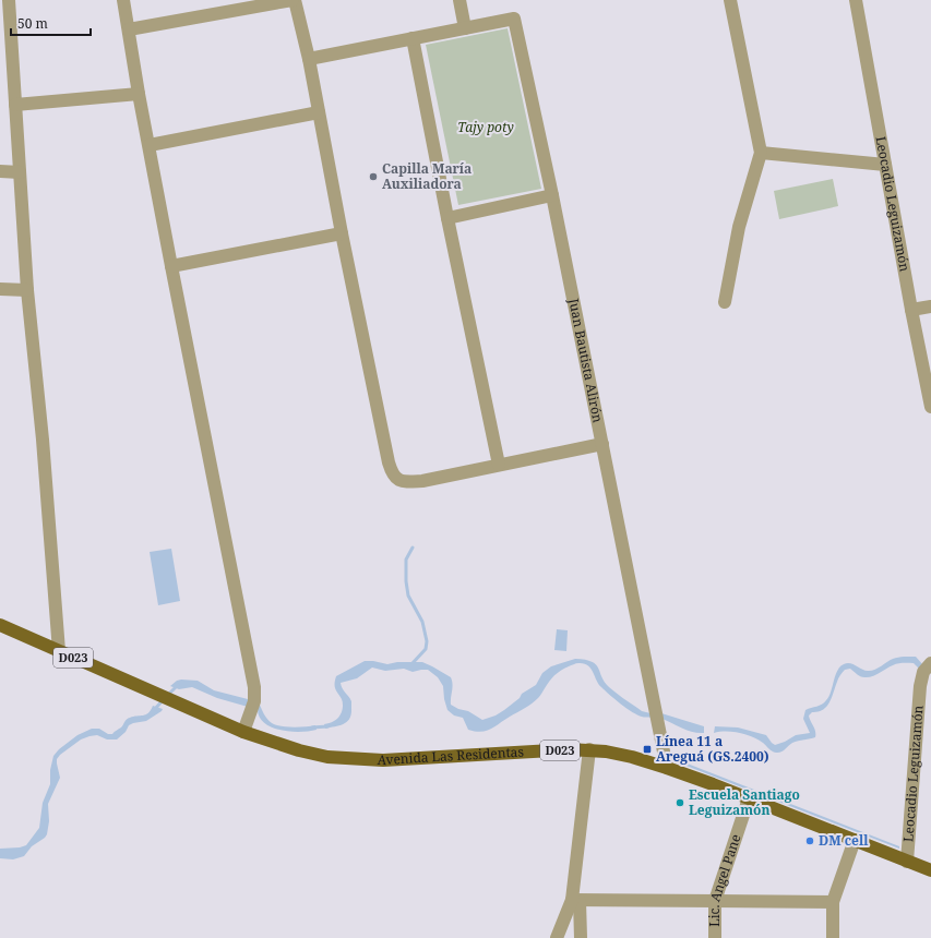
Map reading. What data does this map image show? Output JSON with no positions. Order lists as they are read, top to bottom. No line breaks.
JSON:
{"streets":{"main road":["D023","Avenida Las Residentas"],"street":["Leocadio Leguizamón","Juan Bautista Alirón","Lic. Angel Pane"]},"crossings":[["Leocadio Leguizamón","Avenida Las Residentas"],["Juan Bautista Alirón","Avenida Las Residentas"],["Avenida Las Residentas","Lic. Angel Pane"]],"parks":["Tajy poty"],"places":{"other":["Capilla María Auxiliadora","Escuela Santiago Leguizamón","DM cell"],"transit":["Línea 11 a Areguá (GS.2400)"]},"scale_bar":"50 m"}
